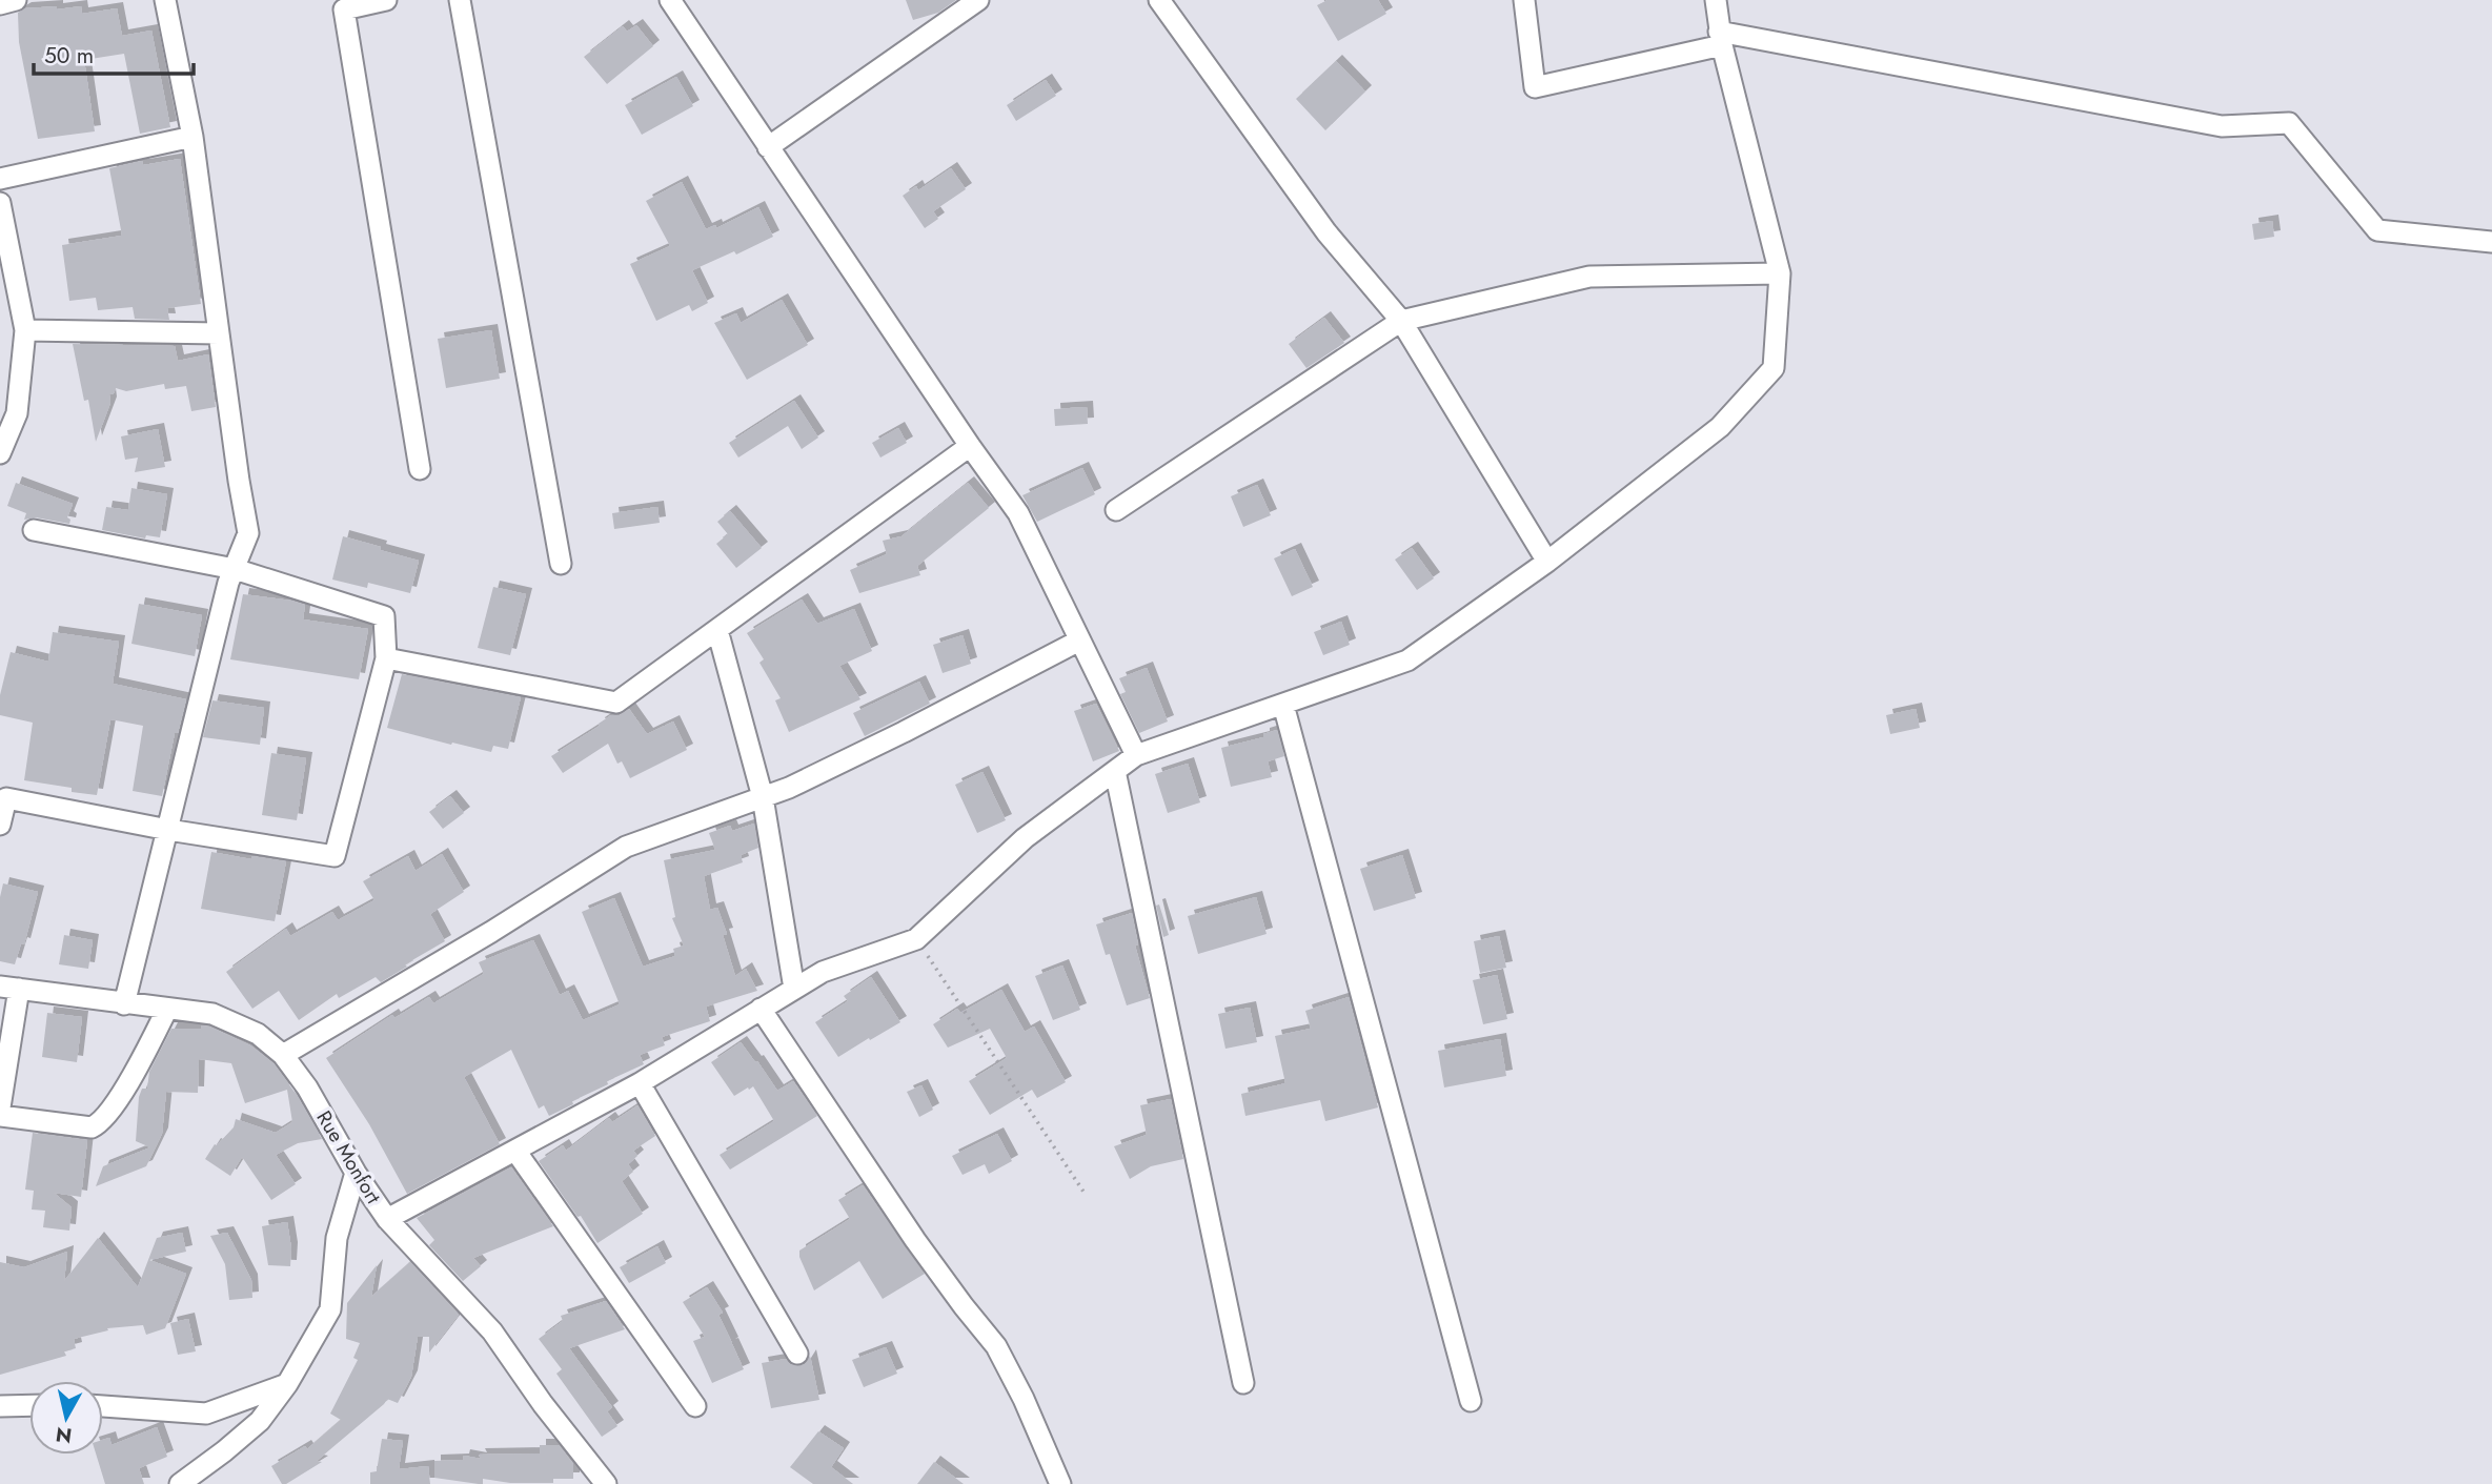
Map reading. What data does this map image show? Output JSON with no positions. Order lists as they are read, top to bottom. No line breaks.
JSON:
{"streets":{"street":["Rue Monfort"]},"scale_bar":"50 m","north":"bottom"}
